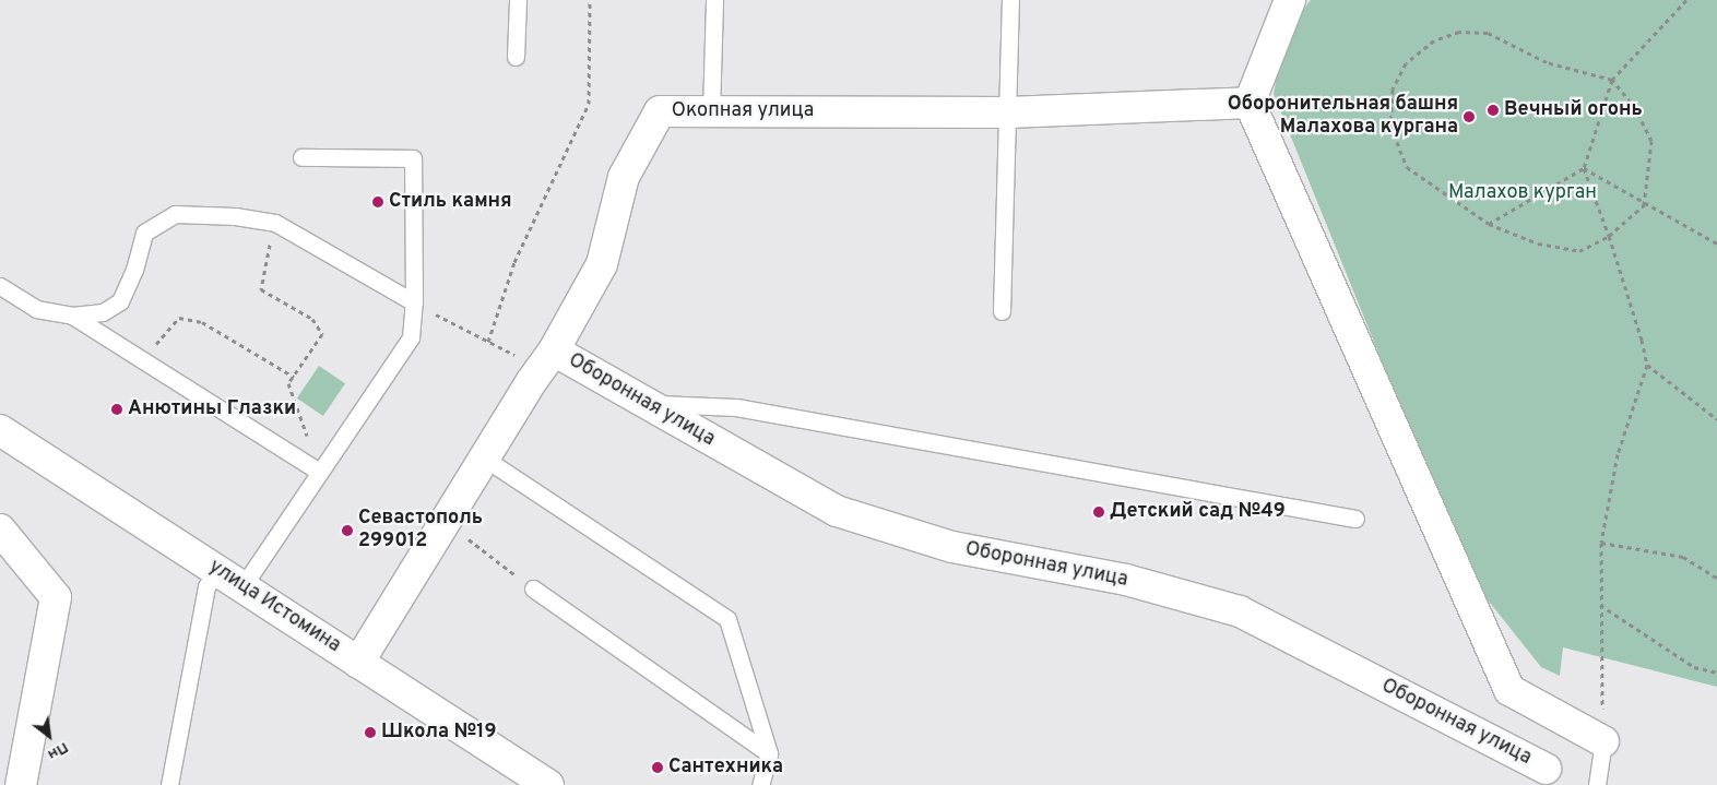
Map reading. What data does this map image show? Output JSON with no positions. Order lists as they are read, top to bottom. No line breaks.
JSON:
{"streets":{"street":["Окопная улица","Оборонная улица","улица Истомина"]},"crossings":[["Окопная улица","Оборонная улица"],["Окопная улица","улица Истомина"]],"parks":["Малахов курган"],"places":["Вечный огонь","Оборонительная башня Малахова кургана","Стиль камня","Анютины Глазки","Детский сад №49","Севастополь 299012","Школа №19","Сантехника"],"north":"bottom right"}
